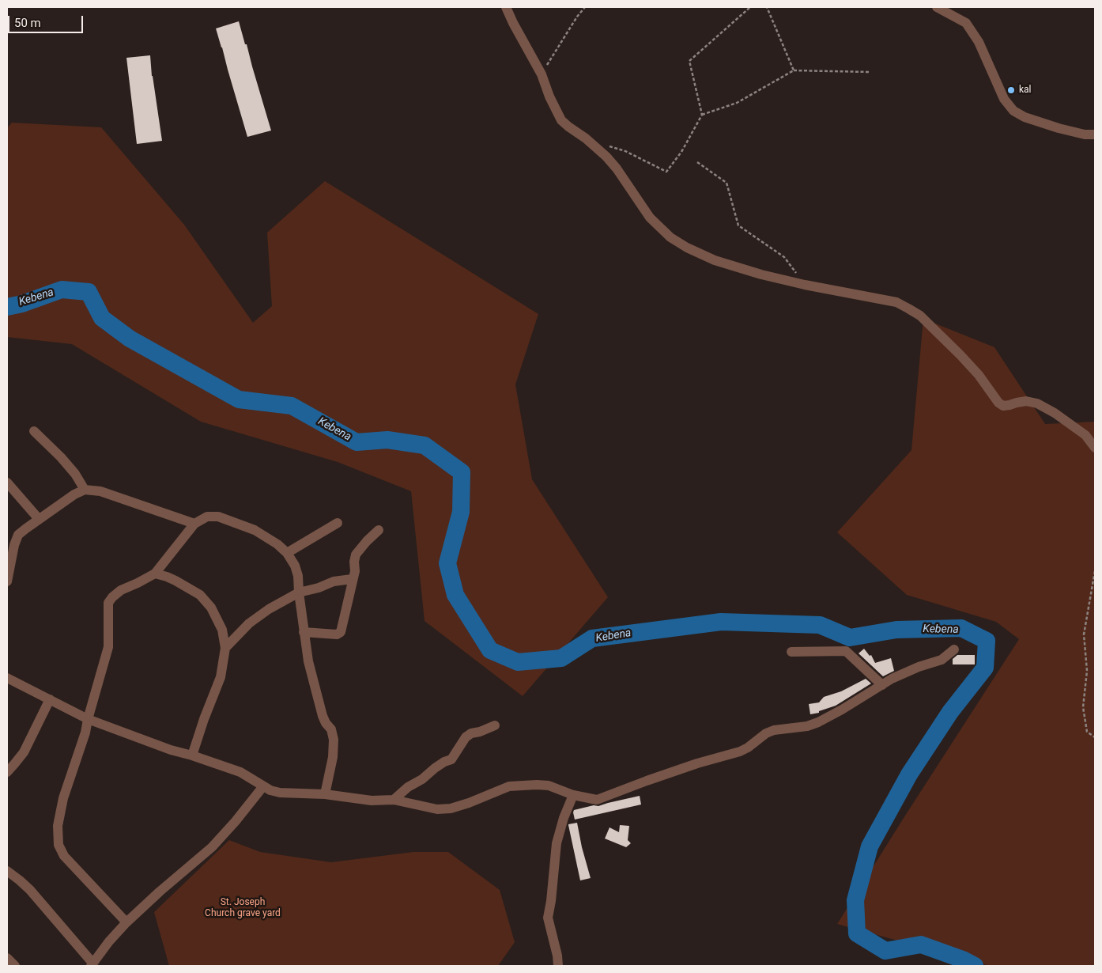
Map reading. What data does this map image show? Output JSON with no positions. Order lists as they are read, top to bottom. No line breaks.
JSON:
{"water":["Kebena"],"parks":["St. Joseph Church grave yard"],"places":["kal"],"scale_bar":"50 m"}
